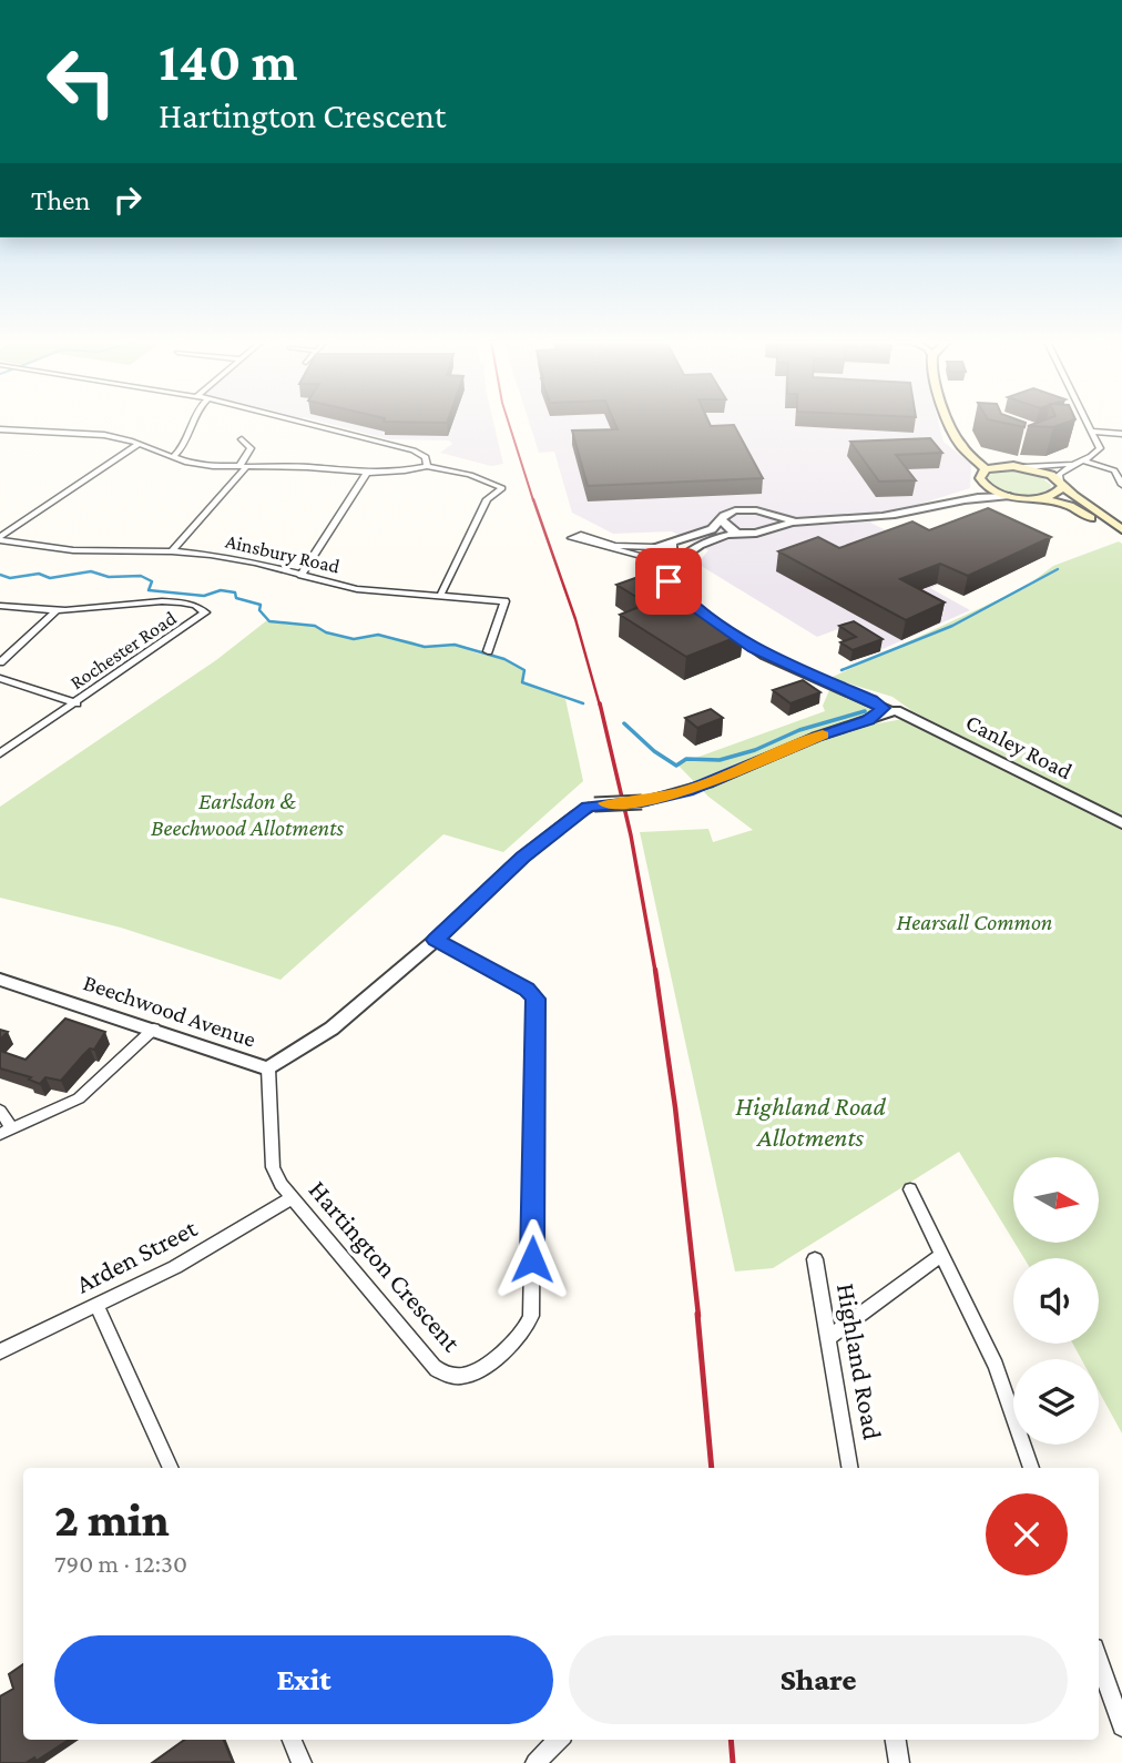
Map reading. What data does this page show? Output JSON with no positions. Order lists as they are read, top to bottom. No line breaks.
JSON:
{"streets":{"street":["Ainsbury Road","Rochester Road","Canley Road","Beechwood Avenue","Arden Street","Hartington Crescent","Highland Road"]},"crossings":[["Canley Road","Beechwood Avenue"],["Beechwood Avenue","Hartington Crescent"],["Arden Street","Hartington Crescent"]],"parks":["Earlsdon & Beechwood Allotments","Hearsall Common","Highland Road Allotments"],"north":"right","page":{"turn":["140 m","Hartington Crescent"],"then":"Then","heading":["2 min","790 m · 12:30"],"buttons":["Exit","Share"]}}
